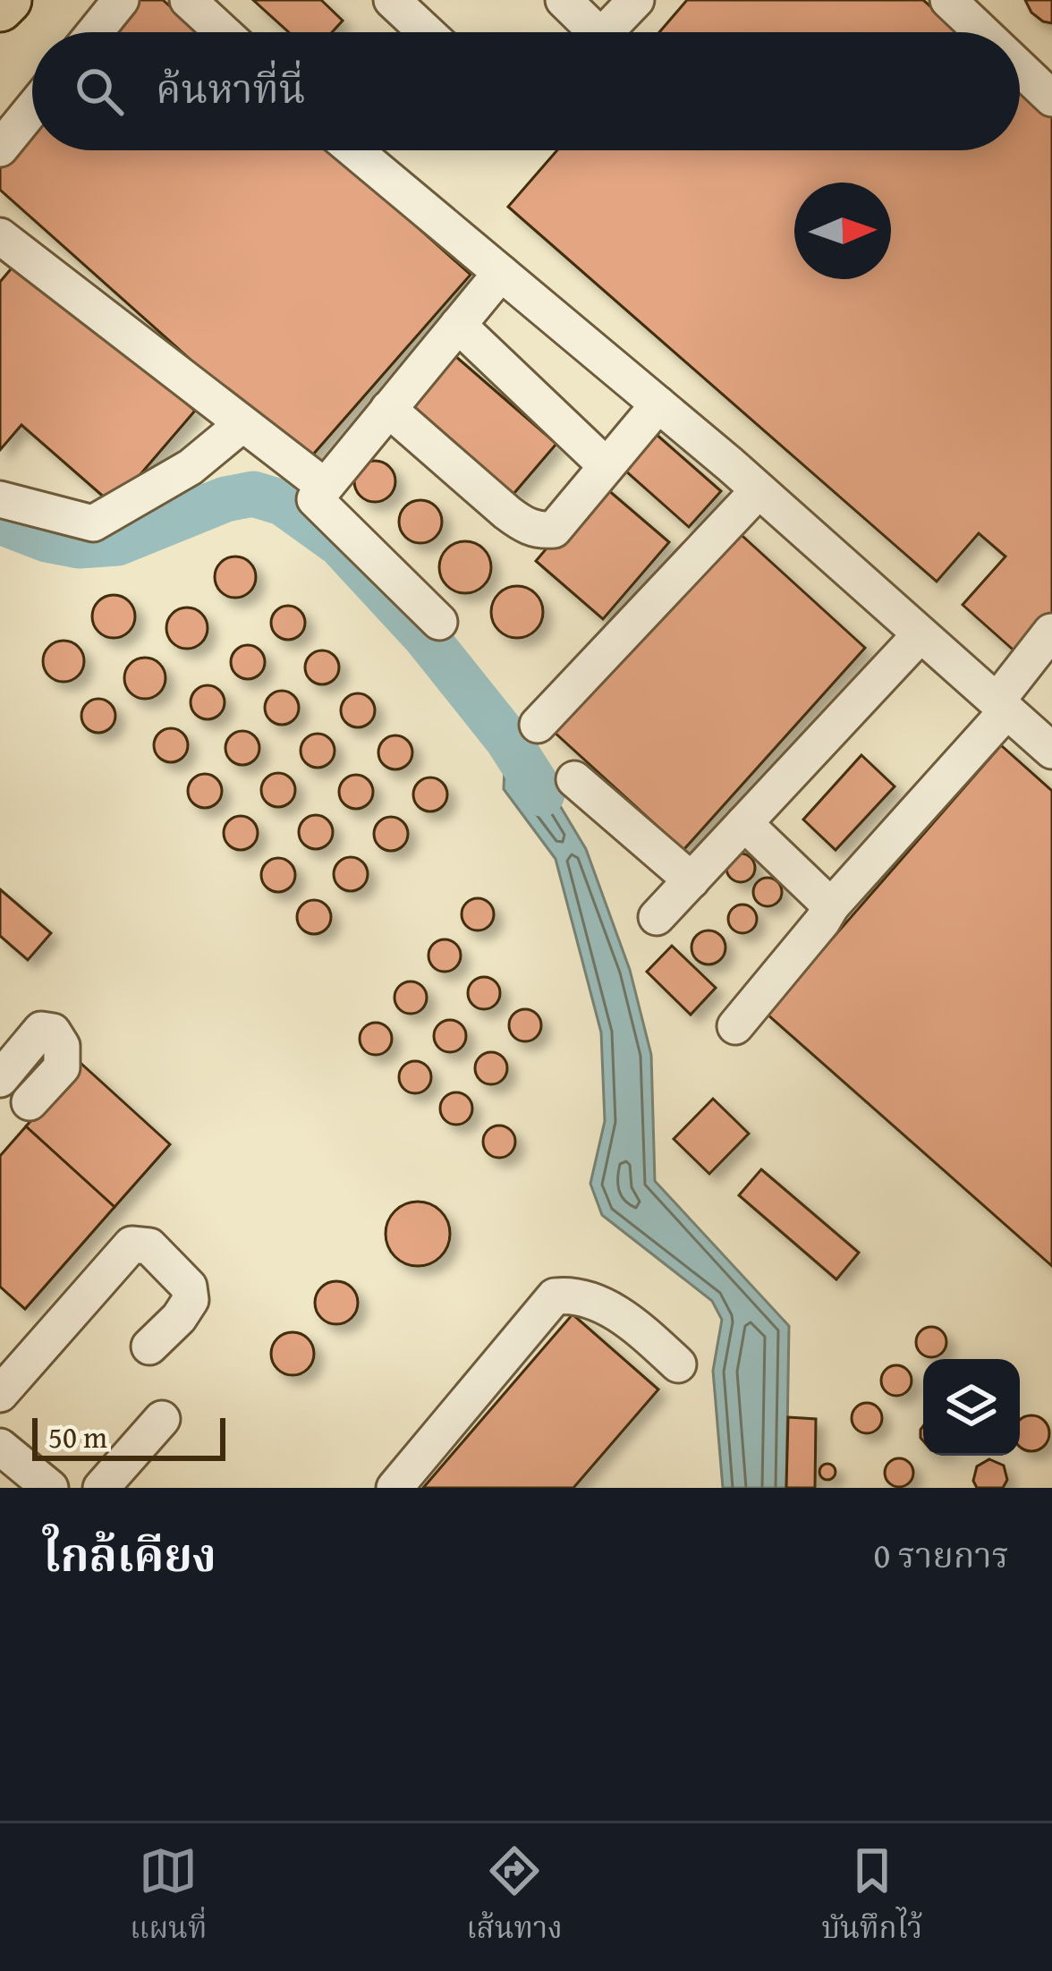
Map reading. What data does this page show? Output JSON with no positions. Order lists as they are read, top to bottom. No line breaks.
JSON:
{"scale_bar":"50 m","north":"right","page":{"search":"ค้นหาที่นี่","scale":"50 m","heading":["ใกล้เคียง","0 รายการ"],"nav":["แผนที่","เส้นทาง","บันทึกไว้"]}}
